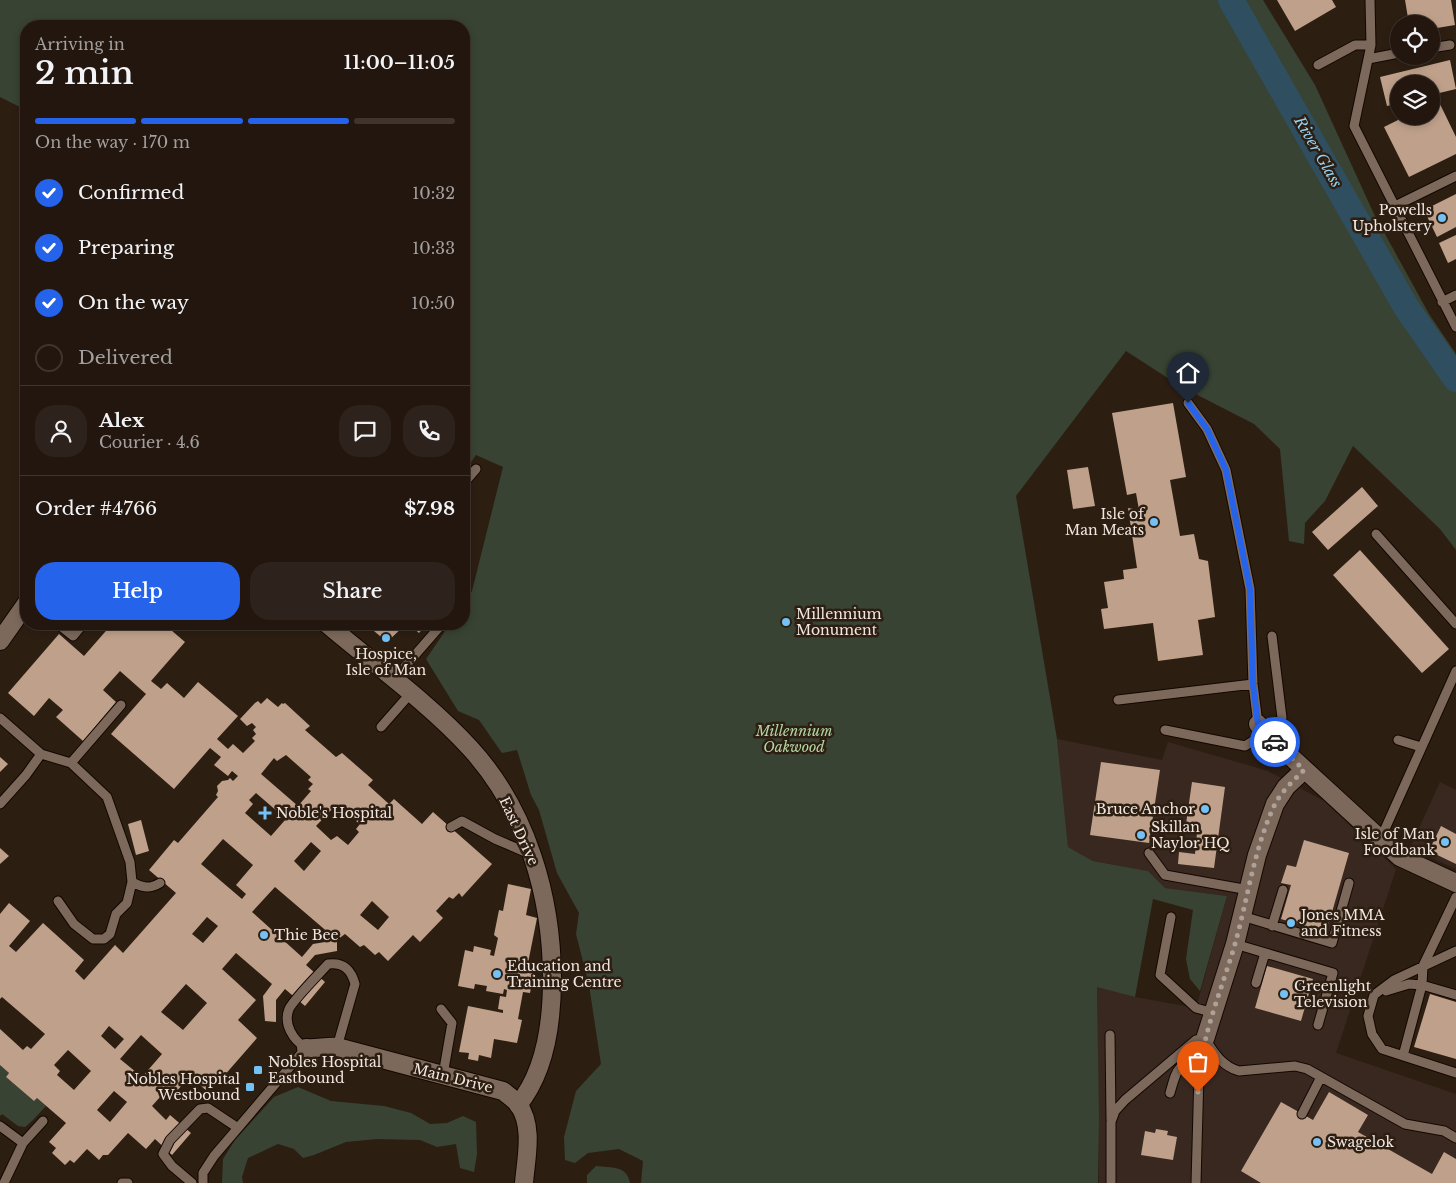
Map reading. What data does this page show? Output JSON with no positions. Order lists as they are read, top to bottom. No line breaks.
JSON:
{"streets":{"street":["East Drive","Main Drive"]},"crossings":[["East Drive","Main Drive"]],"water":["River Glass"],"parks":["Millennium Oakwood"],"places":{"other":["Powells Upholstery","Isle of Man Meats","Millennium Monument","Hospice, Isle of Man","Bruce Anchor","Skillan Naylor HQ","Isle of Man Foodbank","Jones MMA and Fitness","Thie Bee","Education and Training Centre","Greenlight Television","Swagelok"],"health":["Noble's Hospital"],"transit":["Nobles Hospital Eastbound","Nobles Hospital Westbound"]},"page":{"heading":["2 min","Arriving in","11:00–11:05"],"panel":["Alex","Courier · 4.6","Order #4766","$7.98"],"bar":"On the way · 170 m","list":[["Confirmed","10:32"],["Preparing","10:33"],["On the way","10:50"],"Delivered"],"buttons":["Help","Share"]}}
